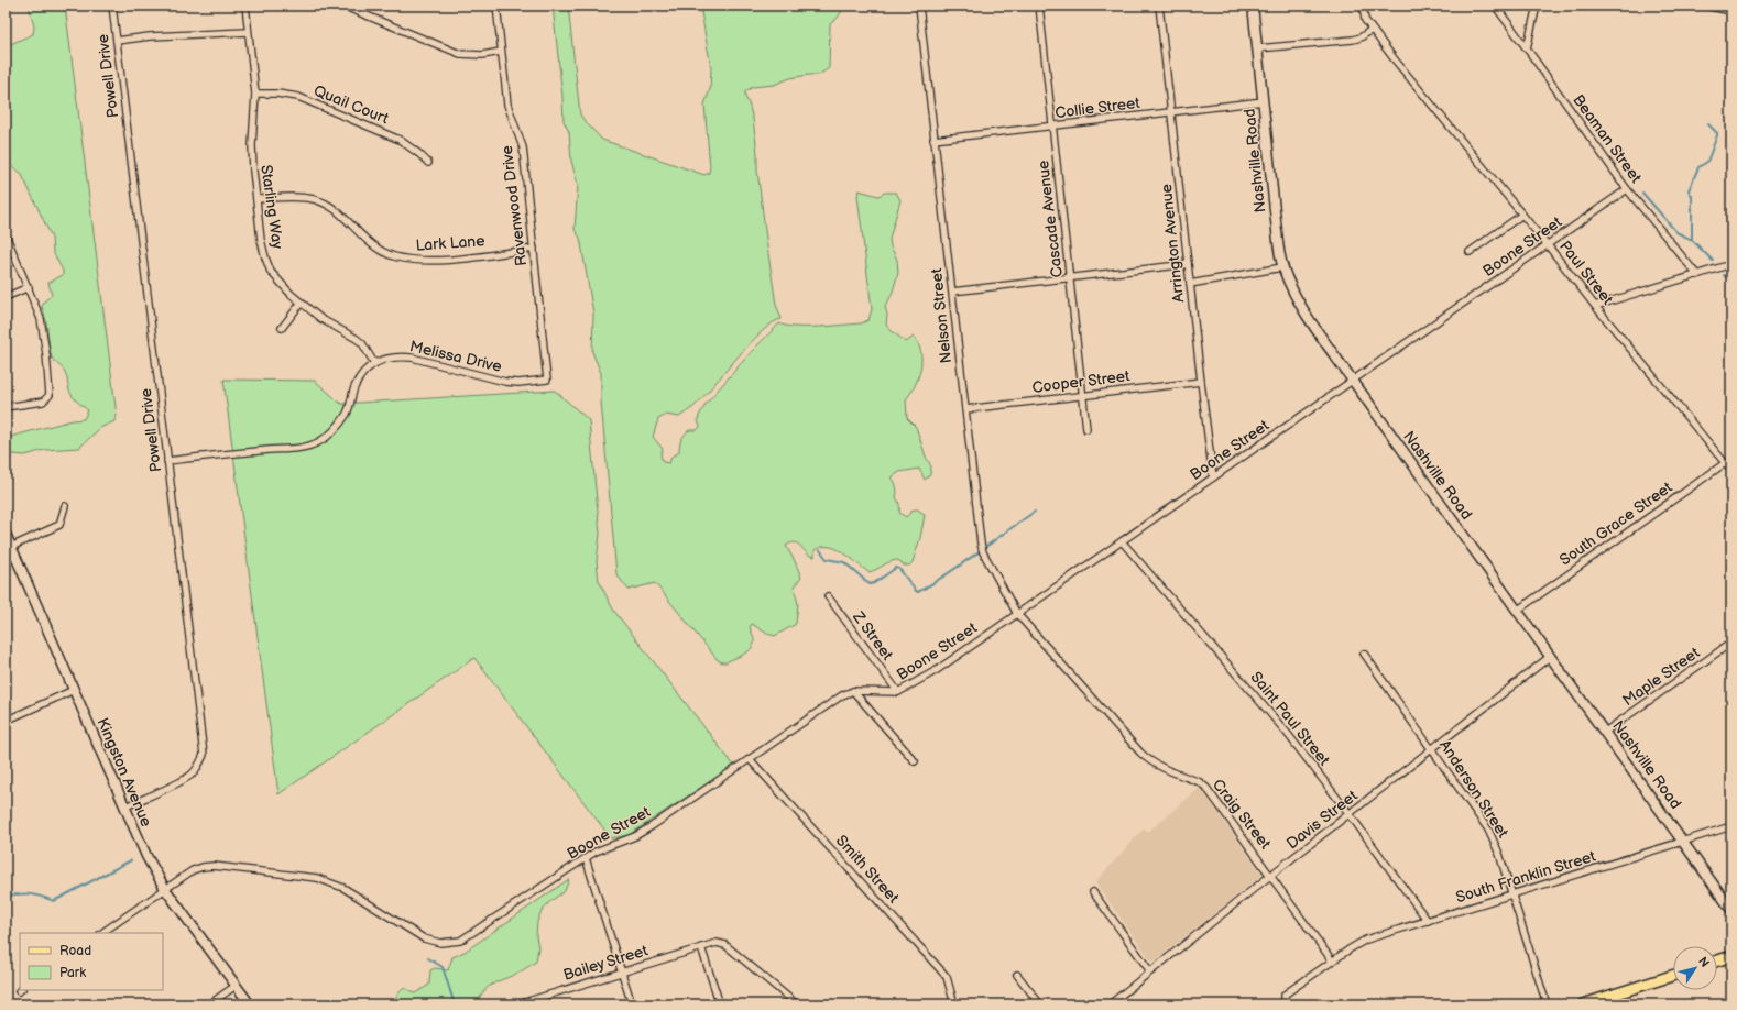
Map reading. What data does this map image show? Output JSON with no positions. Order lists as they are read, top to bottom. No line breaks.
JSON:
{"streets":{"main road":["Nashville Road","Kingston Avenue"],"street":["Powell Drive","Quail Court","Collie Street","Beaman Street","Ravenwood Drive","Starling Way","Cascade Avenue","Lark Lane","Arrington Avenue","Boone Street","Paul Street","Nelson Street","Melissa Drive","Cooper Street","South Grace Street","Z Street","Maple Street","Saint Paul Street","Anderson Street","Craig Street","Davis Street","Smith Street","South Franklin Street","Bailey Street"]},"crossings":[["Powell Drive","Melissa Drive"],["Powell Drive","Kingston Avenue"],["Quail Court","Starling Way"],["Collie Street","Nashville Road"],["Collie Street","Cascade Avenue"],["Collie Street","Arrington Avenue"],["Collie Street","Nelson Street"],["Beaman Street","Boone Street"],["Nashville Road","Boone Street"],["Nashville Road","South Grace Street"],["Nashville Road","Maple Street"],["Nashville Road","Davis Street"],["Nashville Road","South Franklin Street"],["Ravenwood Drive","Lark Lane"],["Ravenwood Drive","Melissa Drive"],["Starling Way","Lark Lane"],["Starling Way","Melissa Drive"],["Cascade Avenue","Cooper Street"],["Arrington Avenue","Boone Street"],["Arrington Avenue","Cooper Street"],["Boone Street","Paul Street"],["Boone Street","Nelson Street"],["Boone Street","Z Street"],["Boone Street","Saint Paul Street"],["Boone Street","Kingston Avenue"],["Boone Street","Craig Street"],["Boone Street","Smith Street"],["Paul Street","South Grace Street"],["Nelson Street","Cooper Street"],["Nelson Street","Craig Street"],["Saint Paul Street","Davis Street"],["Saint Paul Street","South Franklin Street"],["Anderson Street","Davis Street"],["Anderson Street","South Franklin Street"],["Craig Street","Davis Street"],["Craig Street","South Franklin Street"]],"legend":["Road","Park"],"north":"top right"}
